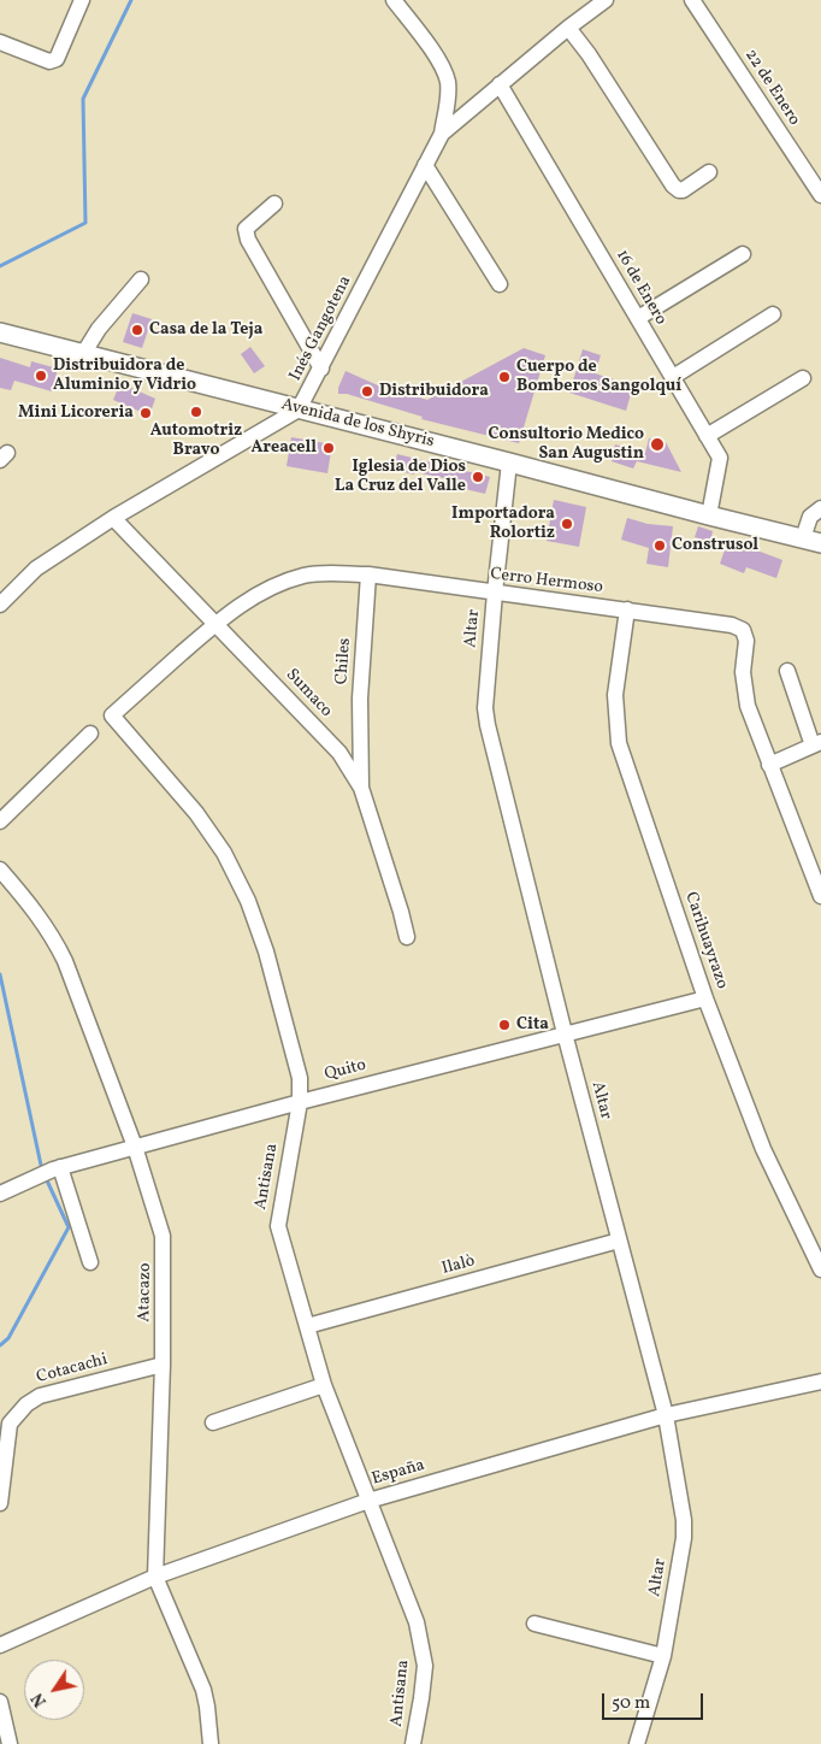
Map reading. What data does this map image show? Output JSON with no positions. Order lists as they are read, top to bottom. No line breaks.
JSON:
{"streets":{"main road":["Avenida de los Shyris"],"street":["22 de Enero","16 de Enero","Inés Gangotena","Cerro Hermoso","Altar","Chiles","Sumaco","Carihuayrazo","Quito","Antisana","Ilalò","Atacazo","Cotacachi","España"]},"crossings":[["16 de Enero","Inés Gangotena"],["16 de Enero","Avenida de los Shyris"],["Inés Gangotena","Avenida de los Shyris"],["Avenida de los Shyris","Altar"],["Cerro Hermoso","Altar"],["Cerro Hermoso","Chiles"],["Cerro Hermoso","Sumaco"],["Cerro Hermoso","Carihuayrazo"],["Cerro Hermoso","Antisana"],["Altar","Quito"],["Altar","Ilalò"],["Altar","España"],["Chiles","Sumaco"],["Carihuayrazo","Quito"],["Quito","Antisana"],["Quito","Atacazo"],["Antisana","Ilalò"],["Antisana","España"],["Atacazo","Cotacachi"],["Atacazo","España"]],"places":["Casa de la Teja","Distribuidora de Aluminio y Vidrio","Cuerpo de Bomberos Sangolquí","Distribuidora","Automotriz Bravo","Mini Licoreria","Consultorio Medico San Augustin","Areacell","Iglesia de Dios La Cruz del Valle","Importadora Rolortiz","Construsol","Cita"],"scale_bar":"50 m","north":"bottom left"}
